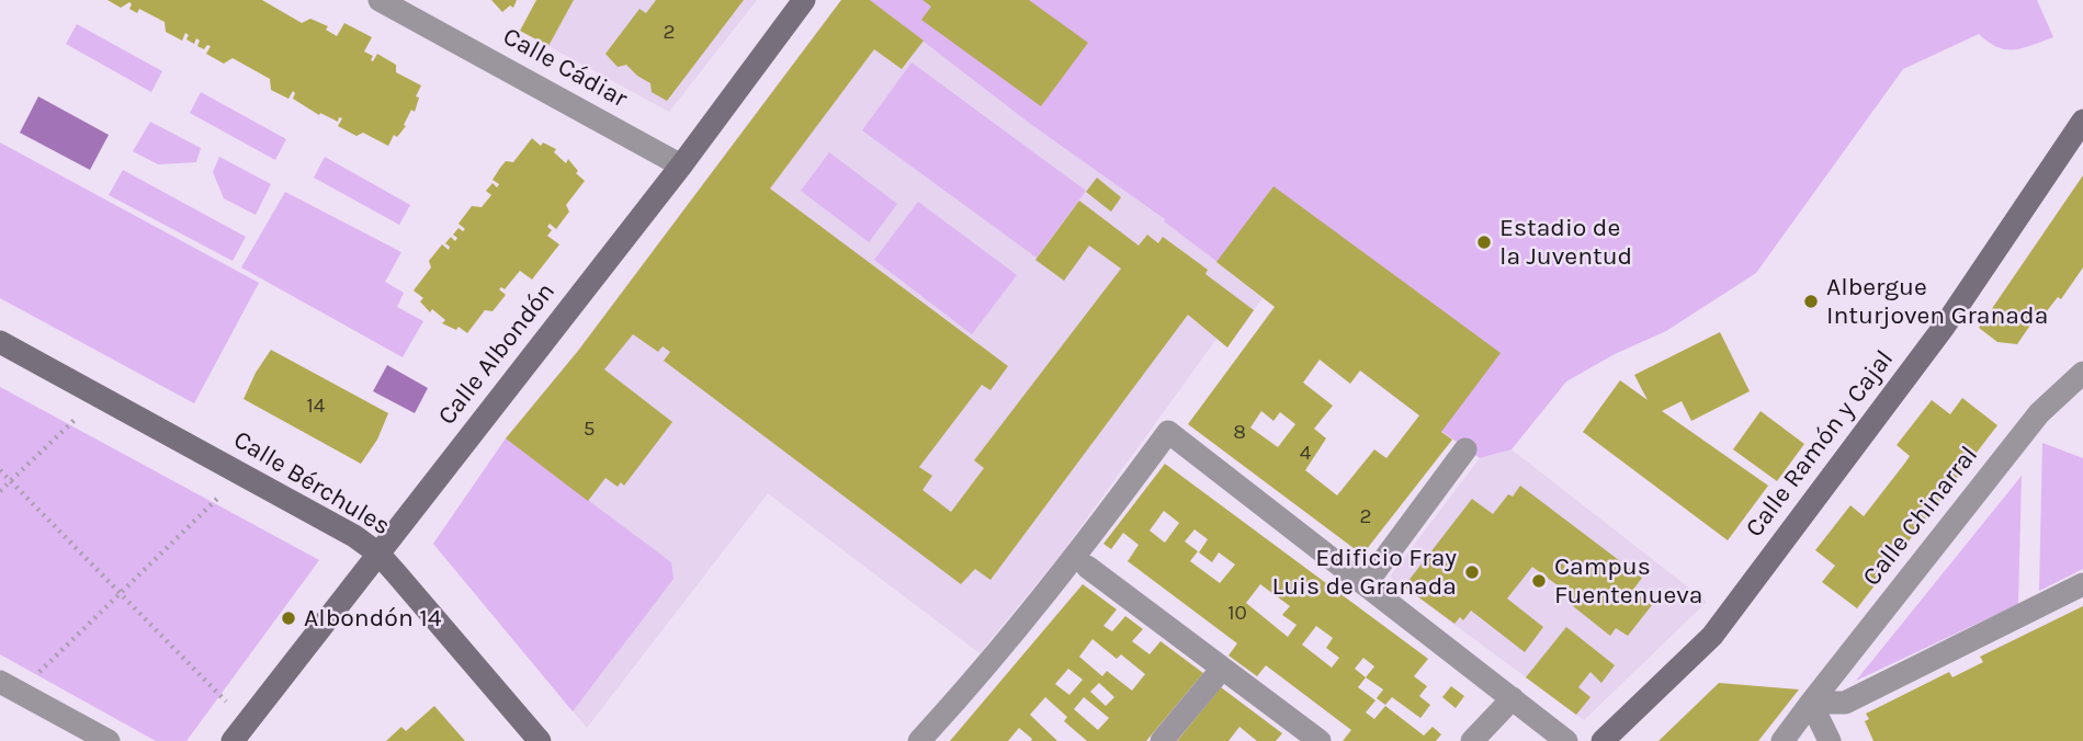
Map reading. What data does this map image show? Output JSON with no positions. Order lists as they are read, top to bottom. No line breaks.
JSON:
{"streets":{"street":["Calle Cádiar","Calle Albondón","Calle Ramón y Cajal","Calle Bérchules","Calle Chinarral"]},"crossings":[["Calle Cádiar","Calle Albondón"],["Calle Albondón","Calle Bérchules"]],"places":["Estadio de la Juventud","Albergue Inturjoven Granada","Edificio Fray Luis de Granada","Campus Fuentenueva","Albondón 14"],"house_numbers":["2","14","5","8","4","2","10"]}
